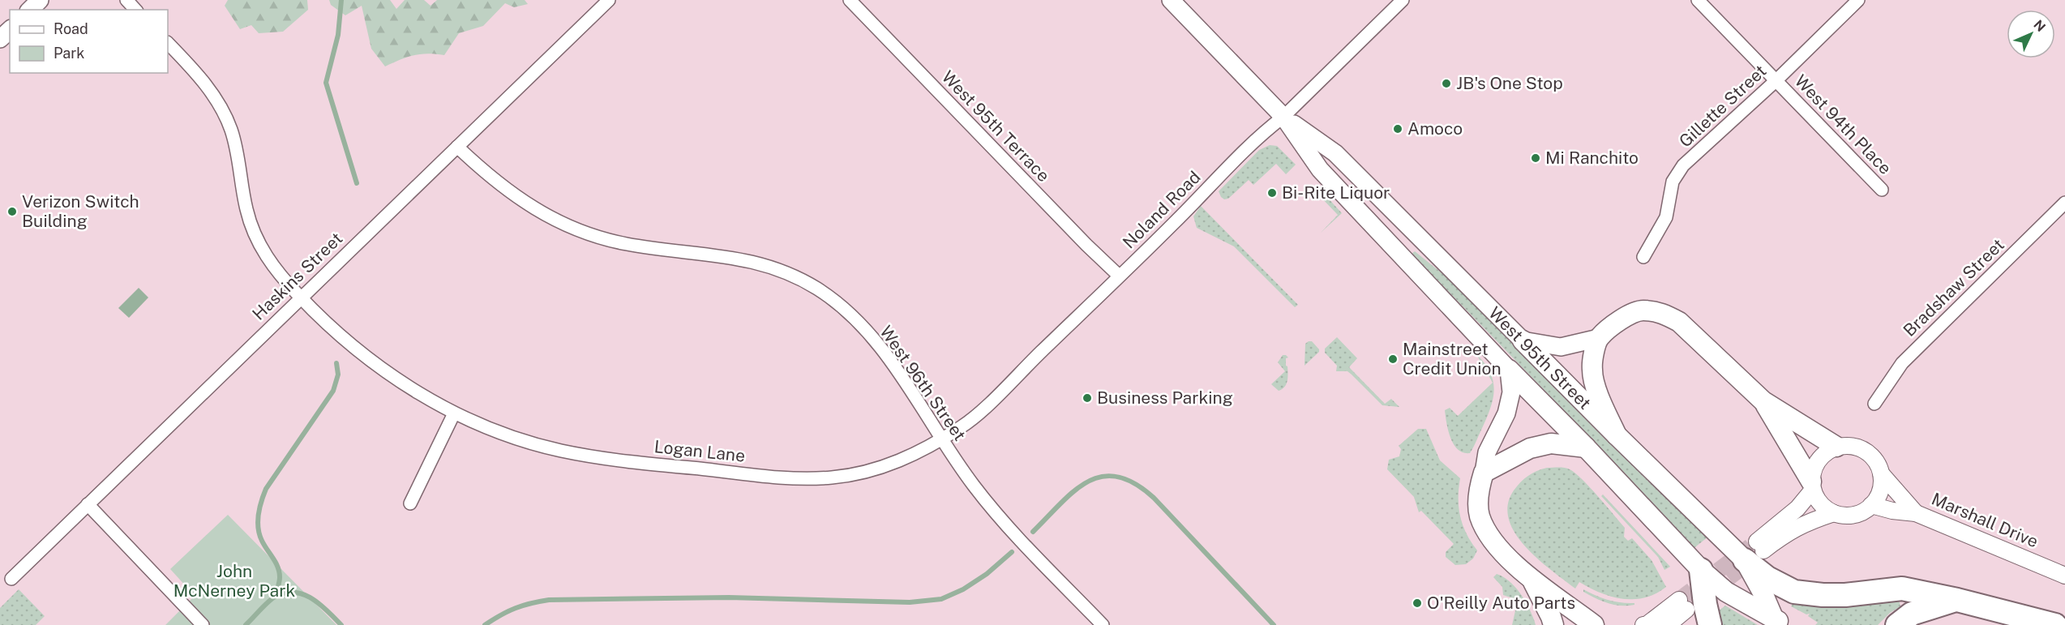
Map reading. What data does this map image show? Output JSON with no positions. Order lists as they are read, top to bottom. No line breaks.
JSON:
{"streets":{"main road":["West 95th Street"],"street":["Gillette Street","West 94th Place","West 95th Terrace","Noland Road","Haskins Street","Bradshaw Street","West 96th Street","Logan Lane","Marshall Drive"]},"crossings":[["Gillette Street","West 94th Place"],["West 95th Terrace","Noland Road"],["Noland Road","West 95th Street"],["Noland Road","West 96th Street"],["Noland Road","Logan Lane"],["Haskins Street","West 96th Street"],["Haskins Street","Logan Lane"],["West 96th Street","Logan Lane"]],"parks":["John McNerney Park"],"places":["JB's One Stop","Amoco","Mi Ranchito","Bi-Rite Liquor","Verizon Switch Building","Mainstreet Credit Union","Business Parking","O'Reilly Auto Parts"],"legend":["Road","Park"],"north":"top right"}
